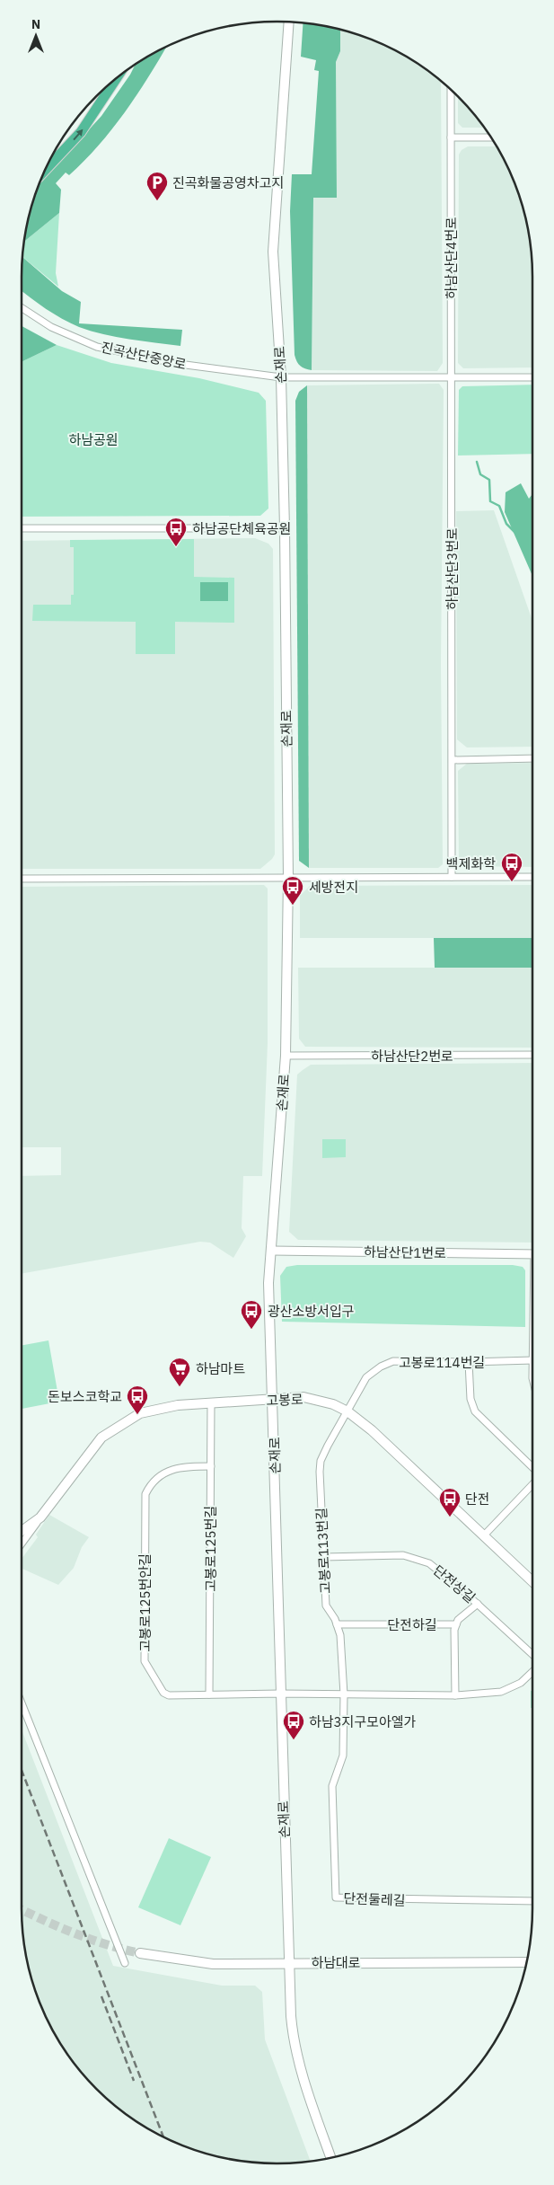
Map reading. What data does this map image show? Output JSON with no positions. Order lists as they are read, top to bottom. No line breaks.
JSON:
{"streets":{"main road":["손재로","고봉로","하남대로"],"street":["하남산단4번로","진곡산단중앙로","하남산단3번로","하남산단2번로","하남산단1번로","고봉로114번길","고봉로125번길","고봉로113번길","단전상길","고봉로125번안길","단전하길","단전둘레길"]},"crossings":[["하남산단4번로","하남산단3번로"],["진곡산단중앙로","손재로"],["손재로","하남산단2번로"],["손재로","하남산단1번로"],["손재로","고봉로"],["손재로","고봉로125번안길"],["손재로","하남대로"],["고봉로114번길","고봉로"],["고봉로114번길","고봉로113번길"],["고봉로","고봉로125번길"],["고봉로","고봉로113번길"],["고봉로125번길","고봉로125번안길"],["고봉로113번길","단전상길"],["고봉로113번길","단전하길"],["고봉로113번길","단전둘레길"],["단전상길","단전하길"]],"parks":["하남공원"],"places":{"parking":["진곡화물공영차고지"],"bus stop":["하남공단체육공원","백제화학","세방전지","광산소방서입구","돈보스코학교","단전","하남3지구모아엘가"],"supermarket":["하남마트"]},"north":"top"}
